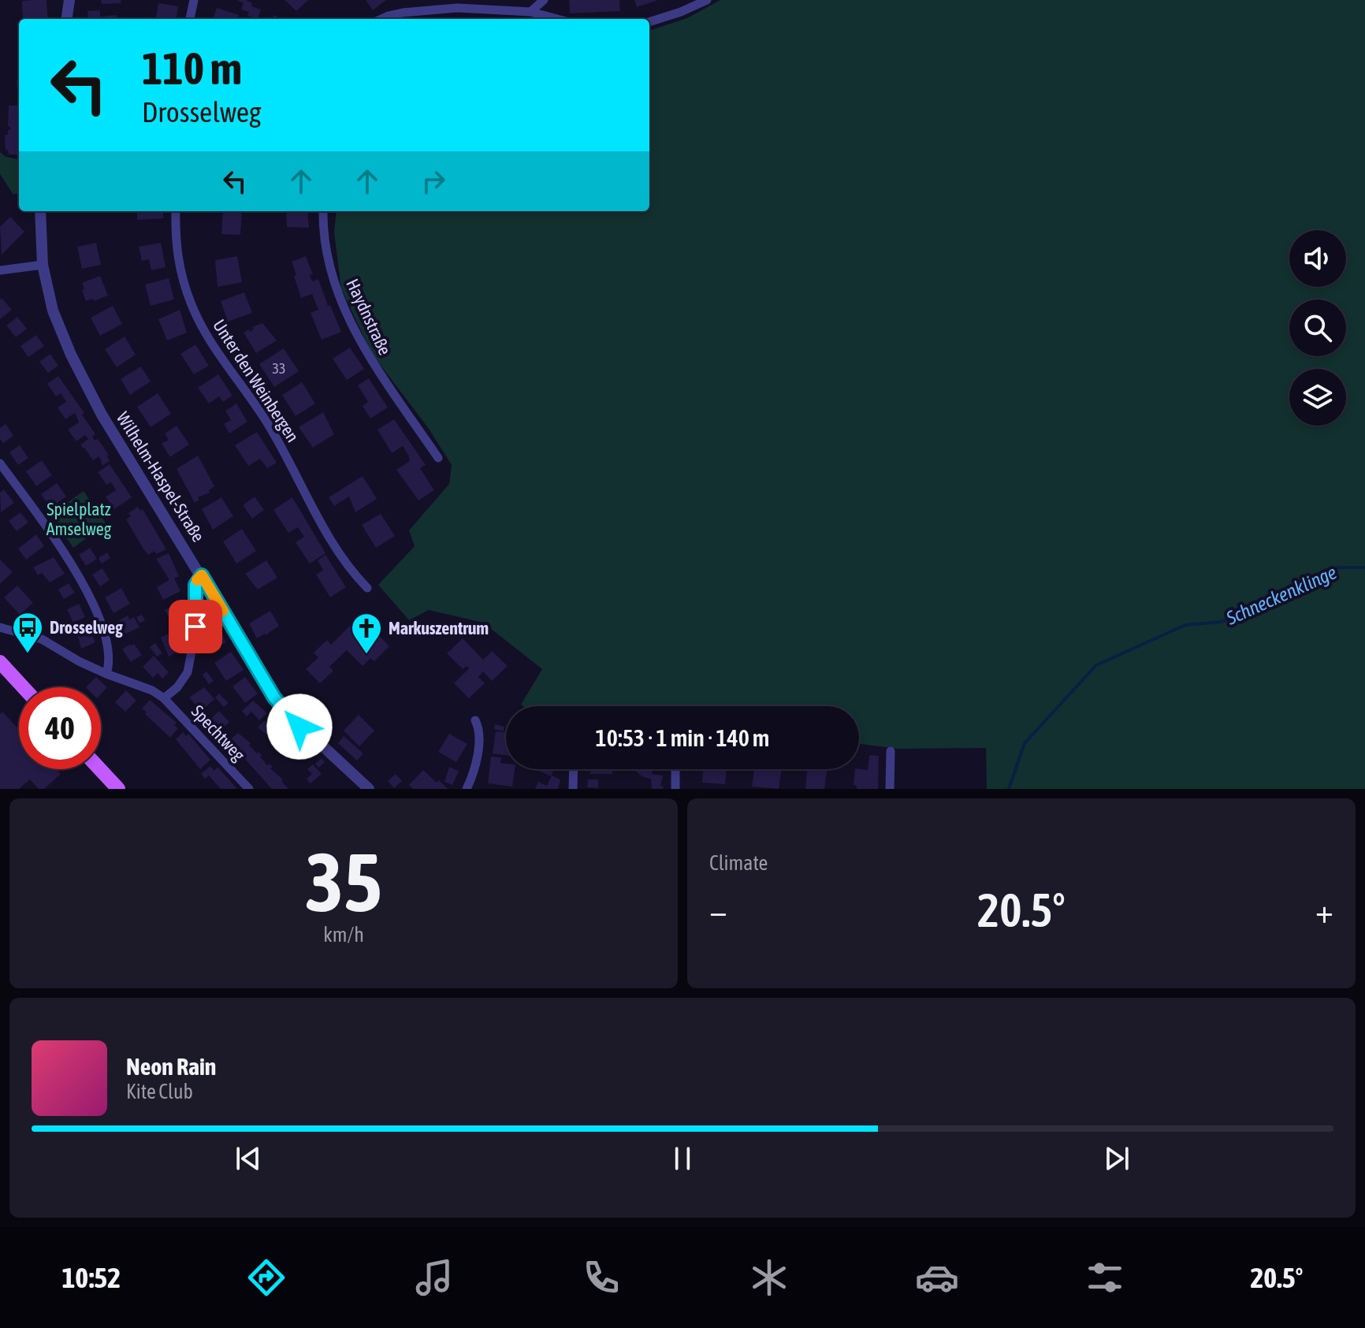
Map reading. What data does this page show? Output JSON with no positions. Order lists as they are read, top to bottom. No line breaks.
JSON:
{"streets":{"street":["Haydnstraße","Unter den Weinbergen","Wilhelm-Haspel-Straße","Spechtweg"]},"water":["Schneckenklinge"],"parks":["Spielplatz Amselweg"],"places":{"bus stop":["Drosselweg"],"church":["Markuszentrum"]},"house_numbers":["33"],"page":{"turn":["110 m","Drosselweg"],"limit":"40","trip":"10:53 · 1 min · 140 m","tile":[["35","km/h"],"Climate"],"heat":["−","20.5°","+"],"song":["Neon Rain","Kite Club"],"tabs":["10:52","20.5°"]}}
